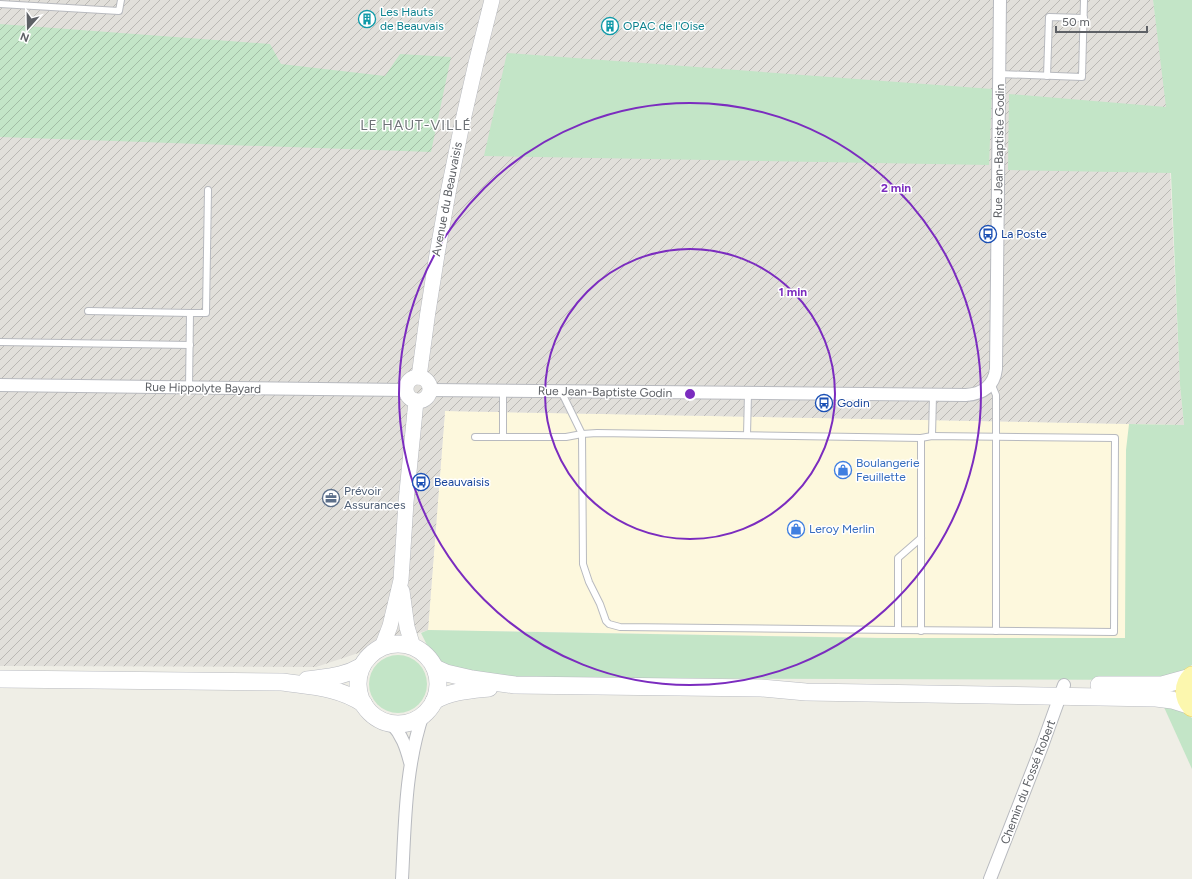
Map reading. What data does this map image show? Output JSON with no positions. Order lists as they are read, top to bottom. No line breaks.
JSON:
{"streets":{"street":["Rue Jean-Baptiste Godin","Avenue du Beauvaisis","Rue Hippolyte Bayard","Chemin du Fossé Robert"]},"crossings":[["Rue Jean-Baptiste Godin","Avenue du Beauvaisis"],["Rue Jean-Baptiste Godin","Rue Hippolyte Bayard"],["Avenue du Beauvaisis","Rue Hippolyte Bayard"]],"districts":["LE HAUT-VILLÉ"],"places":{"building":["Les Hauts de Beauvais","OPAC de l'Oise"],"bus stop":["La Poste","Godin","Beauvaisis"],"shop":["Boulangerie Feuillette","Leroy Merlin"],"office":["Prévoir Assurances"]},"scale_bar":"50 m","north":"bottom","rings":["2 min","1 min"]}
